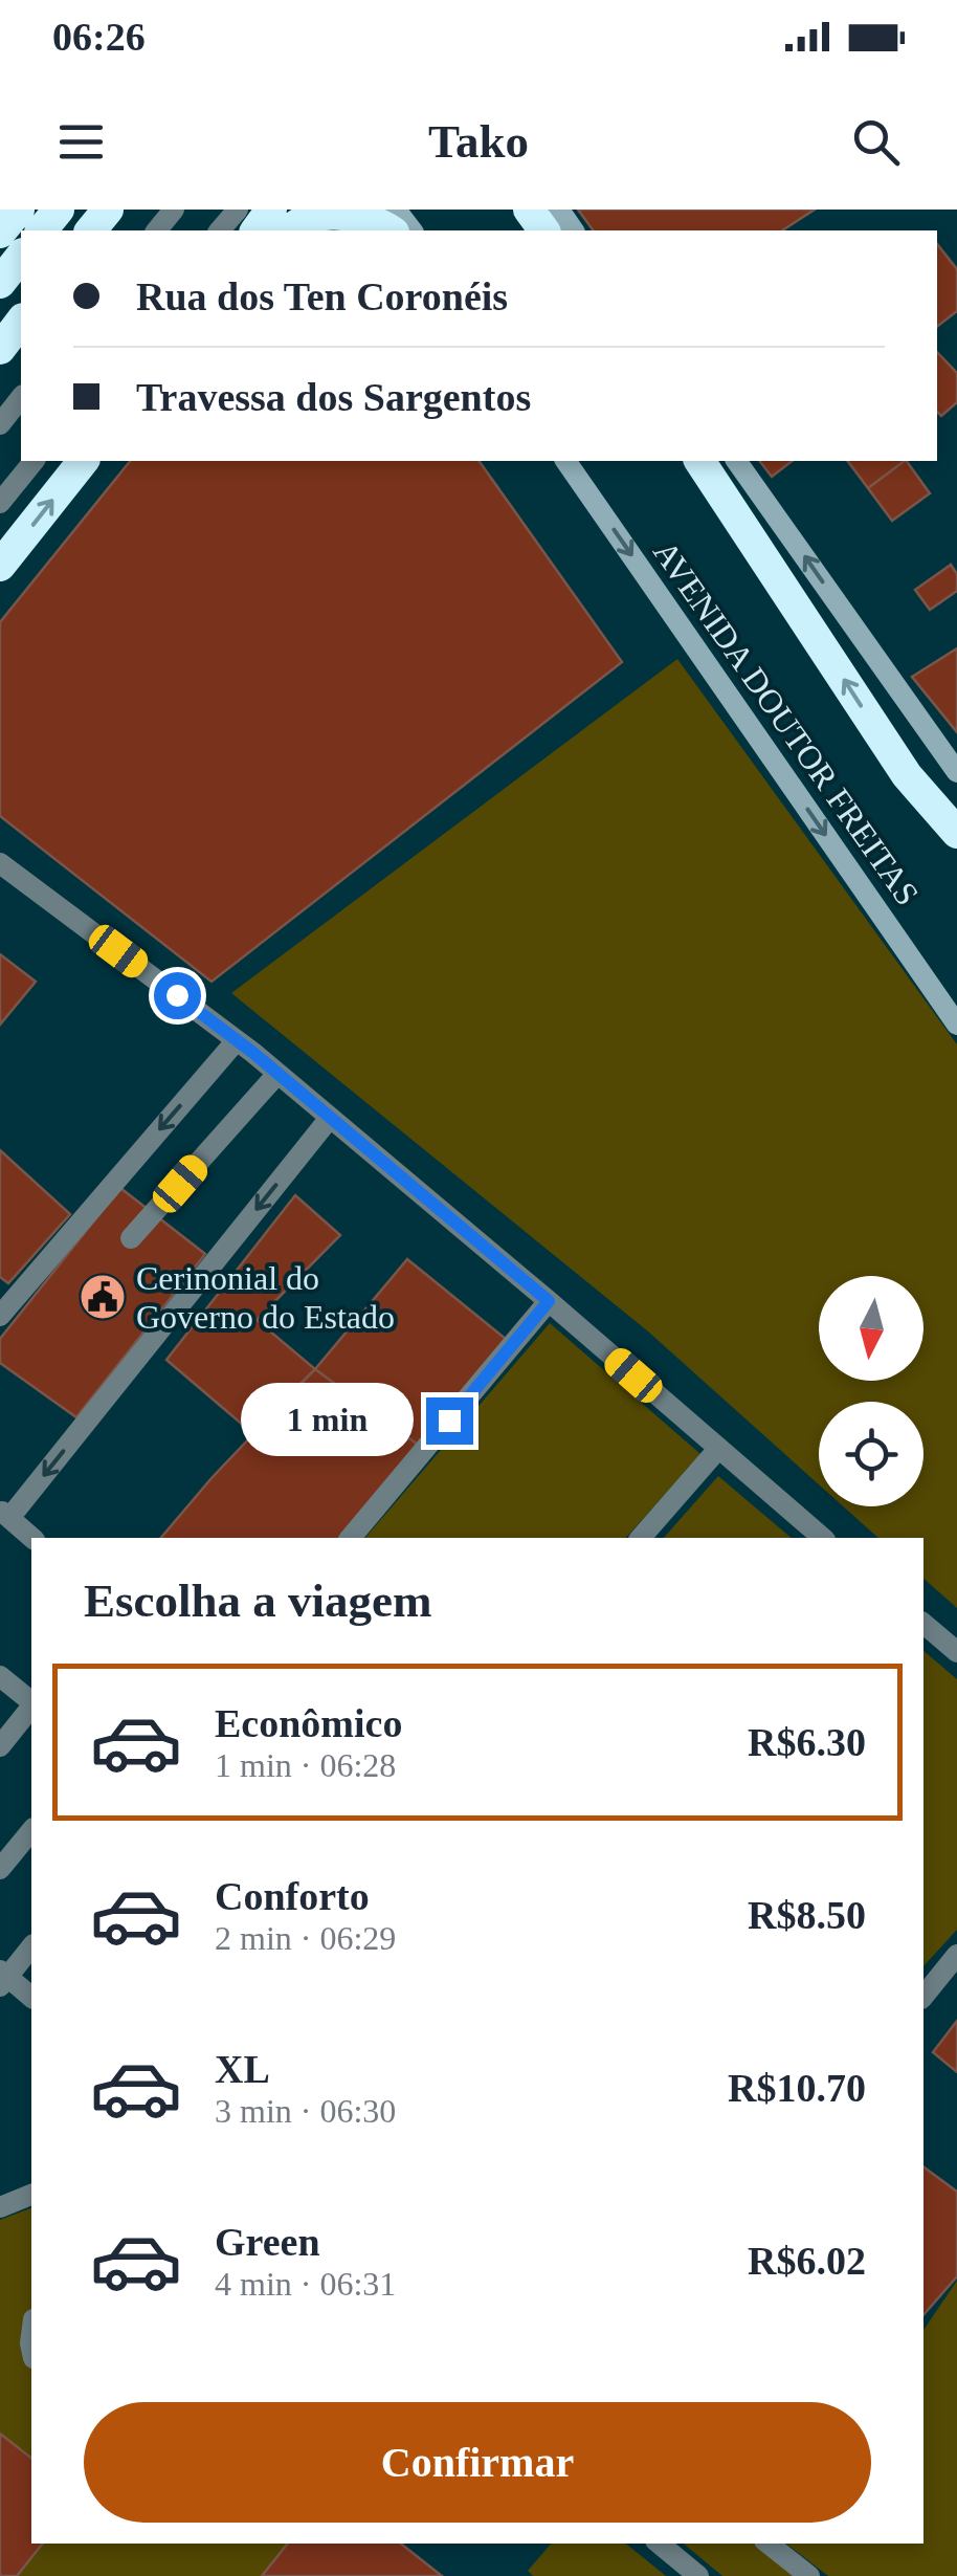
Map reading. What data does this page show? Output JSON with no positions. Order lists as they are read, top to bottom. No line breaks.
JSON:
{"streets":{"main road":["AVENIDA DOUTOR FREITAS"]},"places":{"public building":["Cerinonial do Governo do Estado"]},"north":"bottom","page":{"status":"06:26","header":"Tako","banner":["Rua dos Ten Coronéis","Travessa dos Sargentos"],"bubble":"1 min","heading":"Escolha a viagem","list":[{"name":"Econômico","note":"1 min · 06:28","value":"R$6.30"},{"name":"Conforto","note":"2 min · 06:29","value":"R$8.50"},{"name":"XL","note":"3 min · 06:30","value":"R$10.70"},{"name":"Green","note":"4 min · 06:31","value":"R$6.02"}],"buttons":"Confirmar"}}
